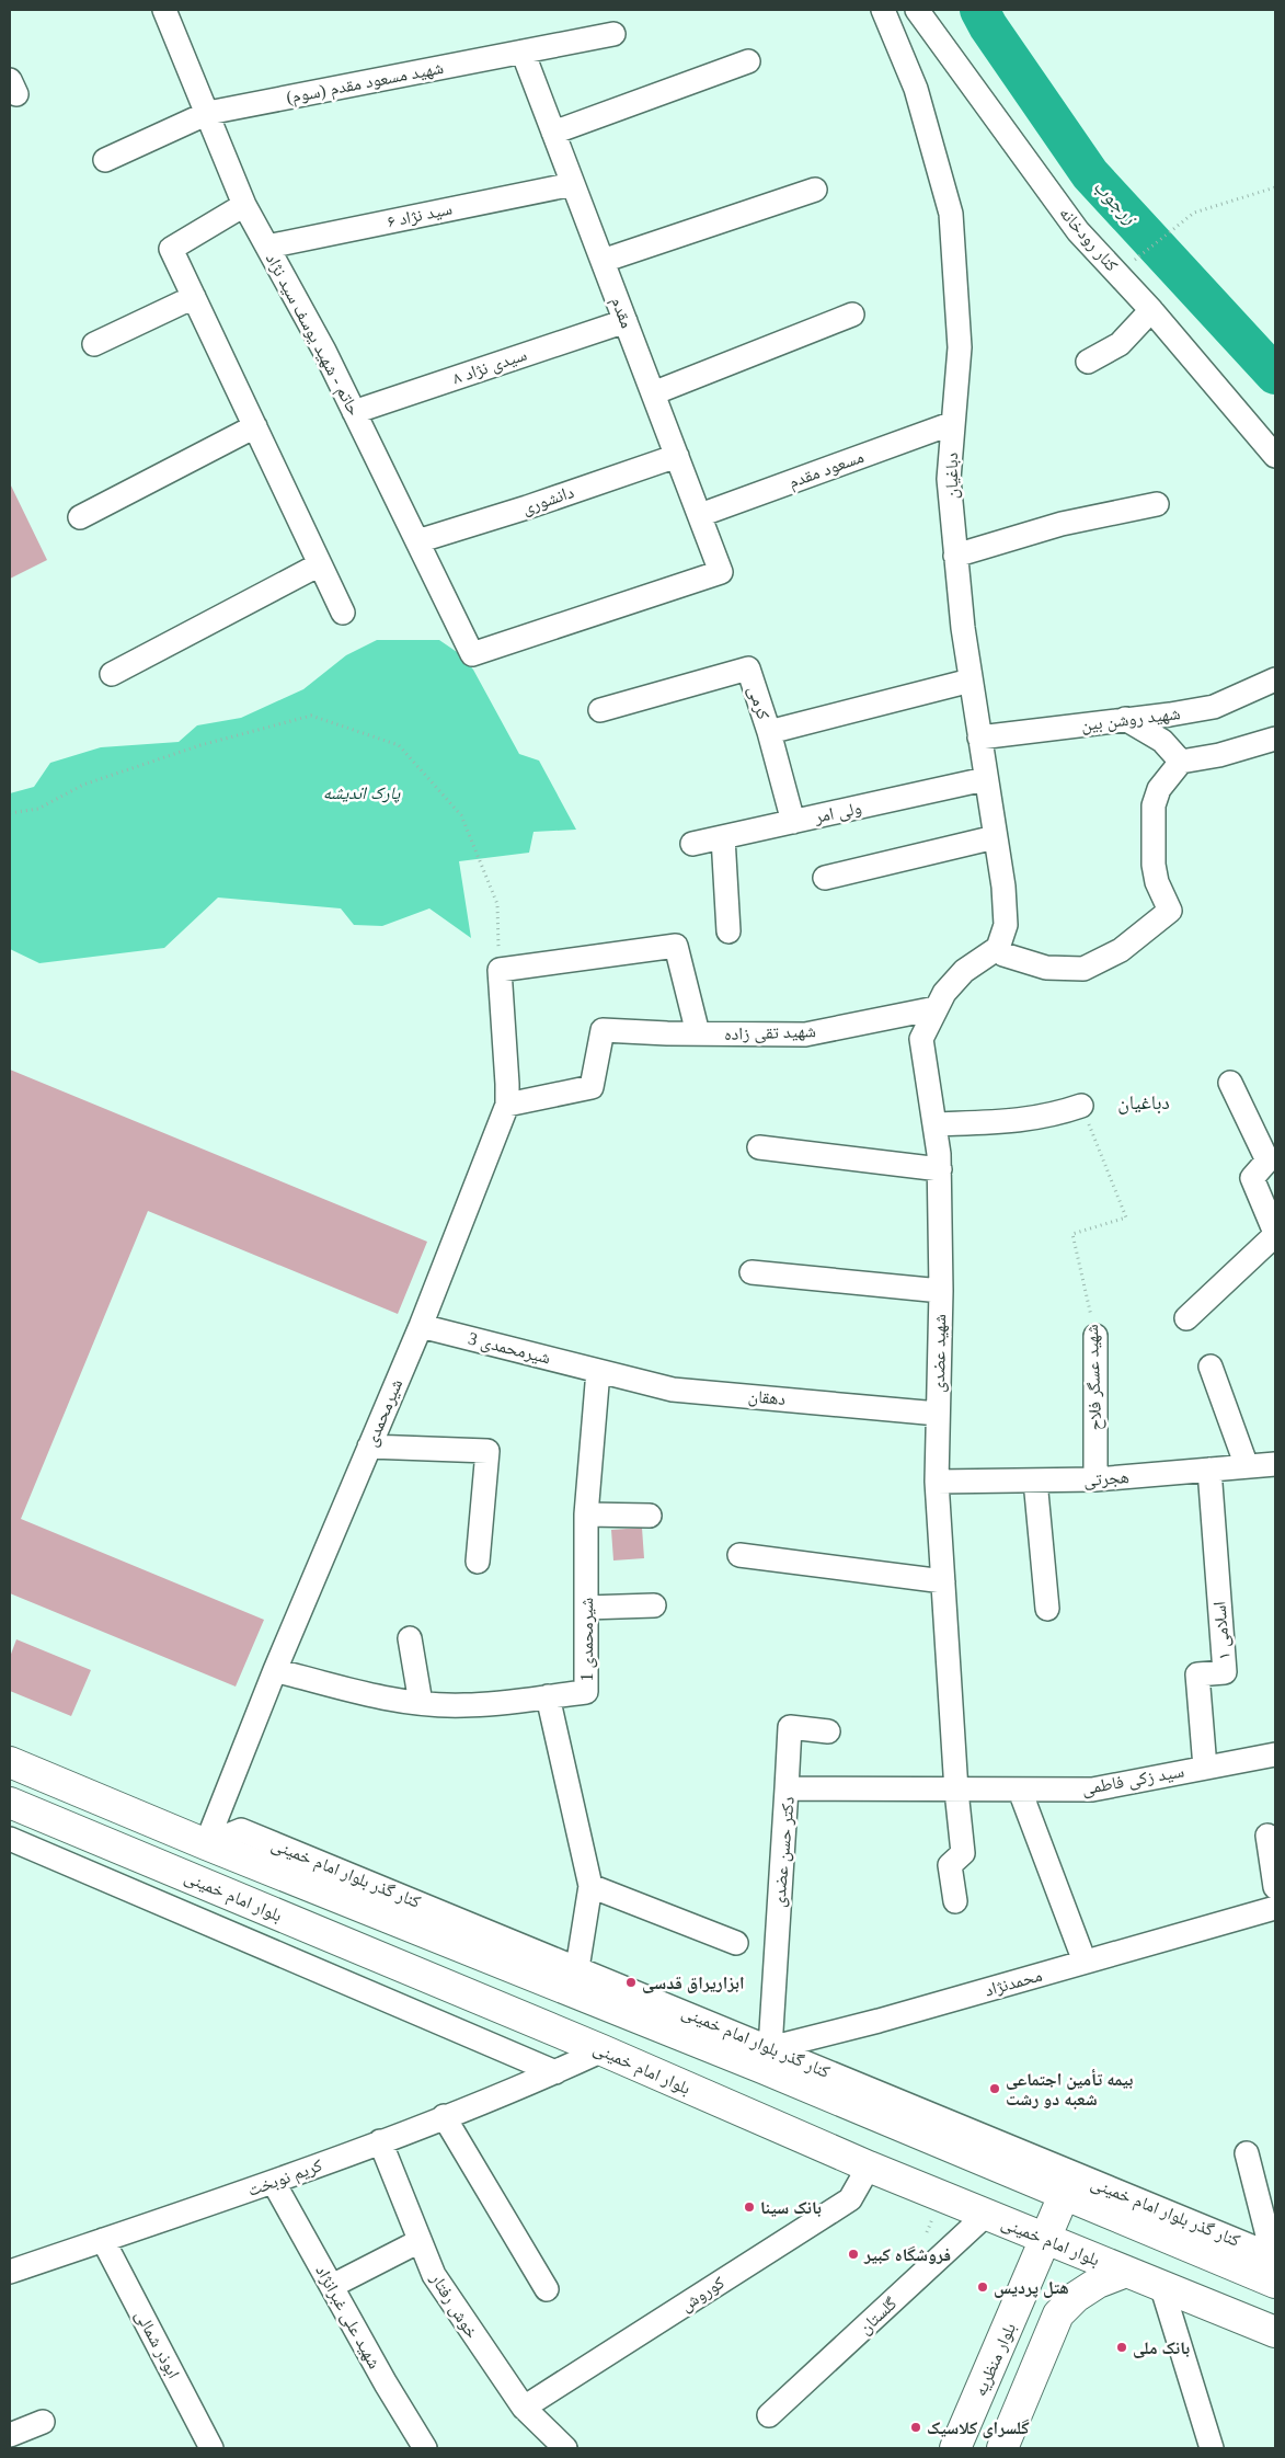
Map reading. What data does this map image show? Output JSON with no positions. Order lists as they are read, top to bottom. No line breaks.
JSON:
{"streets":{"main road":["بلوار امام خمینی","بلوار منظریه"],"street":["شهید مسعود مقدم (سوم)","سید نژاد ۶","کنار رودخانه","مقدم","حاتم - شهید یوسف سید نژاد","سیدی نژاد ۸","مسعود مقدم","دباغیان","دانشوری","کرمی","شهید روشن بین","ولی امر","شهید تقی زاده","شیرمحمدی 3","شهید عضدی","شهید عسگر فلاح","دهقان","شیرمحمدی","هجرتی","اسلامی ۱","شیرمحمدی 1","سید زکی فاطمی","دکتر حسن عضدی","کنار گذر بلوار امام خمینی","محمدنژاد","کریم نوبخت","کوروش","خوش رفتار","گلستان","شهید علی غبرانژاد","ابوذر شمالی"]},"crossings":[["شهید مسعود مقدم (سوم)","مقدم"],["شهید مسعود مقدم (سوم)","حاتم - شهید یوسف سید نژاد"],["سید نژاد ۶","مقدم"],["سید نژاد ۶","حاتم - شهید یوسف سید نژاد"],["مقدم","حاتم - شهید یوسف سید نژاد"],["مقدم","سیدی نژاد ۸"],["مقدم","مسعود مقدم"],["مقدم","دانشوری"],["حاتم - شهید یوسف سید نژاد","سیدی نژاد ۸"],["حاتم - شهید یوسف سید نژاد","دانشوری"],["مسعود مقدم","دباغیان"],["دباغیان","شهید روشن بین"],["دباغیان","ولی امر"],["دباغیان","شهید عضدی"],["کرمی","ولی امر"],["شهید تقی زاده","شهید عضدی"],["شهید تقی زاده","شیرمحمدی"],["شیرمحمدی 3","دهقان"],["شیرمحمدی 3","شیرمحمدی"],["شیرمحمدی 3","شیرمحمدی 1"],["شهید عضدی","دهقان"],["شهید عضدی","هجرتی"],["شهید عضدی","سید زکی فاطمی"],["شهید عضدی","دکتر حسن عضدی"],["شهید عسگر فلاح","هجرتی"],["دهقان","شیرمحمدی 1"],["شیرمحمدی","شیرمحمدی 1"],["شیرمحمدی","کنار گذر بلوار امام خمینی"],["شیرمحمدی","بلوار امام خمینی"],["هجرتی","اسلامی ۱"],["اسلامی ۱","سید زکی فاطمی"],["سید زکی فاطمی","دکتر حسن عضدی"],["دکتر حسن عضدی","کنار گذر بلوار امام خمینی"],["دکتر حسن عضدی","بلوار امام خمینی"],["دکتر حسن عضدی","محمدنژاد"],["کنار گذر بلوار امام خمینی","بلوار امام خمینی"],["کنار گذر بلوار امام خمینی","محمدنژاد"],["بلوار امام خمینی","محمدنژاد"],["بلوار امام خمینی","کریم نوبخت"],["بلوار امام خمینی","کوروش"],["بلوار امام خمینی","گلستان"],["بلوار امام خمینی","بلوار منظریه"],["کریم نوبخت","خوش رفتار"],["کریم نوبخت","شهید علی غبرانژاد"],["کریم نوبخت","ابوذر شمالی"],["کوروش","خوش رفتار"]],"districts":["دباغیان"],"water":["زرجوب"],"parks":["پارک اندیشه"],"places":["ابزاریراق قدسی","بیمه تأمین اجتماعی شعبه دو رشت","بانک سینا","فروشگاه کبیر","هتل پرديس","بانک ملی","گلسرای کلاسیک"]}
